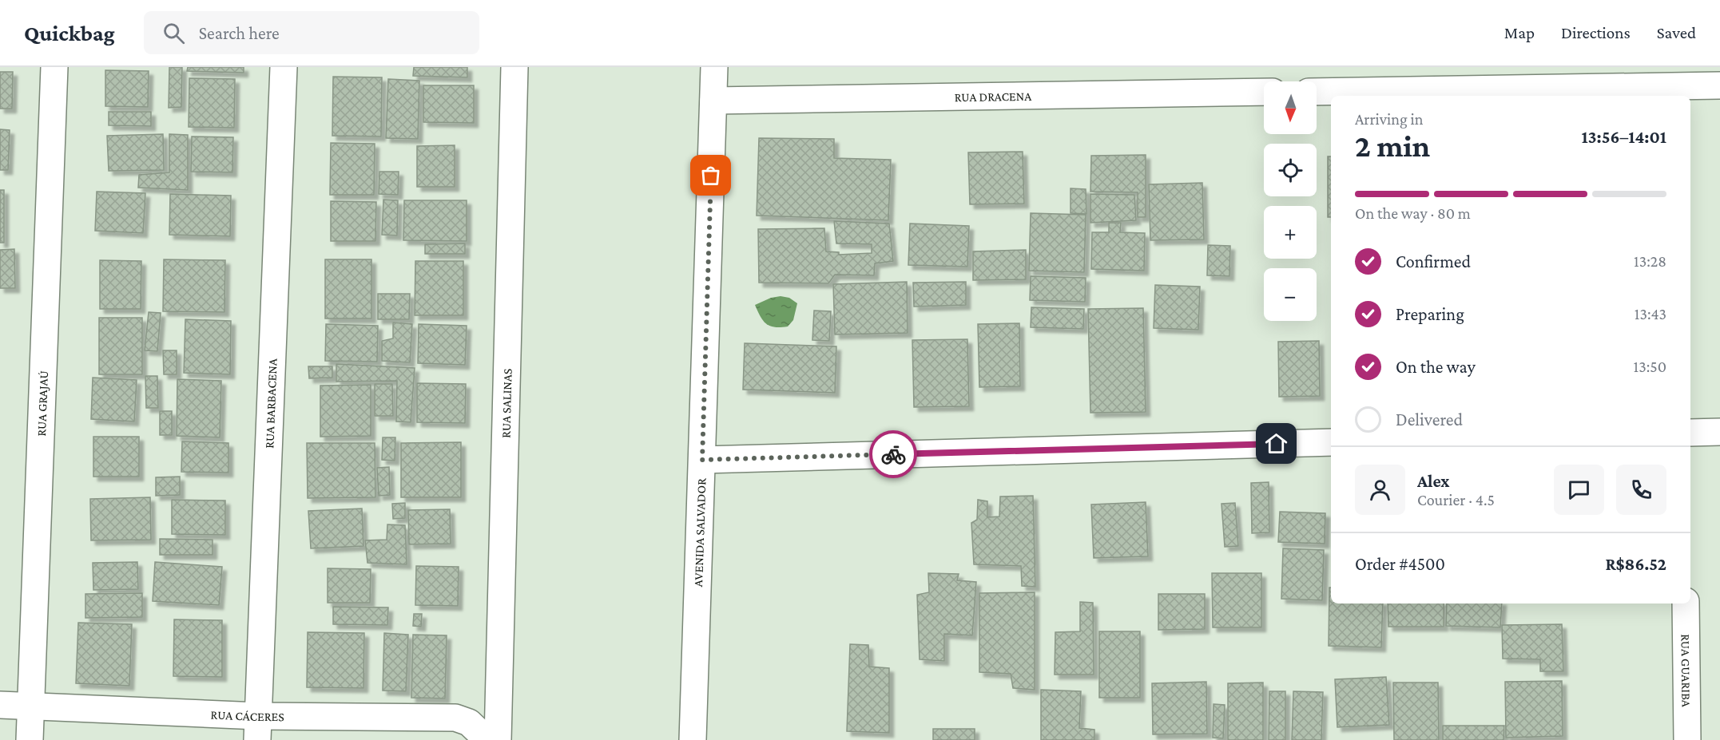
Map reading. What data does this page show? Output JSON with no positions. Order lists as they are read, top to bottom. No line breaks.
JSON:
{"streets":{"street":["RUA DRACENA","RUA GRAJAÚ","RUA BARBACENA","RUA SALINAS","AVENIDA SALVADOR","RUA GUARIBA","RUA CÁCERES"]},"crossings":[["RUA DRACENA","AVENIDA SALVADOR"],["RUA GRAJAÚ","RUA CÁCERES"],["RUA BARBACENA","RUA CÁCERES"]],"north":"bottom","page":{"header":"Quickbag","search":"Search here","nav":["Map","Directions","Saved"],"map_buttons":["+","−"],"heading":["2 min","Arriving in","13:56–14:01"],"panel":["Alex","Courier · 4.5","Order #4500","R$86.52"],"bar":"On the way · 80 m","list":[["Confirmed","13:28"],["Preparing","13:43"],["On the way","13:50"],"Delivered"]}}
